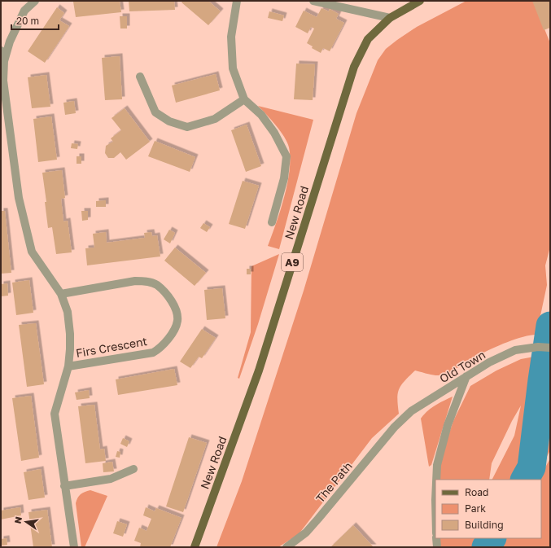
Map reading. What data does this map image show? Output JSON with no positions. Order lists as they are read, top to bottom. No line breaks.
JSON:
{"streets":{"main road":["New Road","A9"],"street":["Firs Crescent","Old Town","The Path"]},"crossings":[["Old Town","The Path"]],"legend":["Road","Park","Building"],"scale_bar":"20 m","north":"left"}
